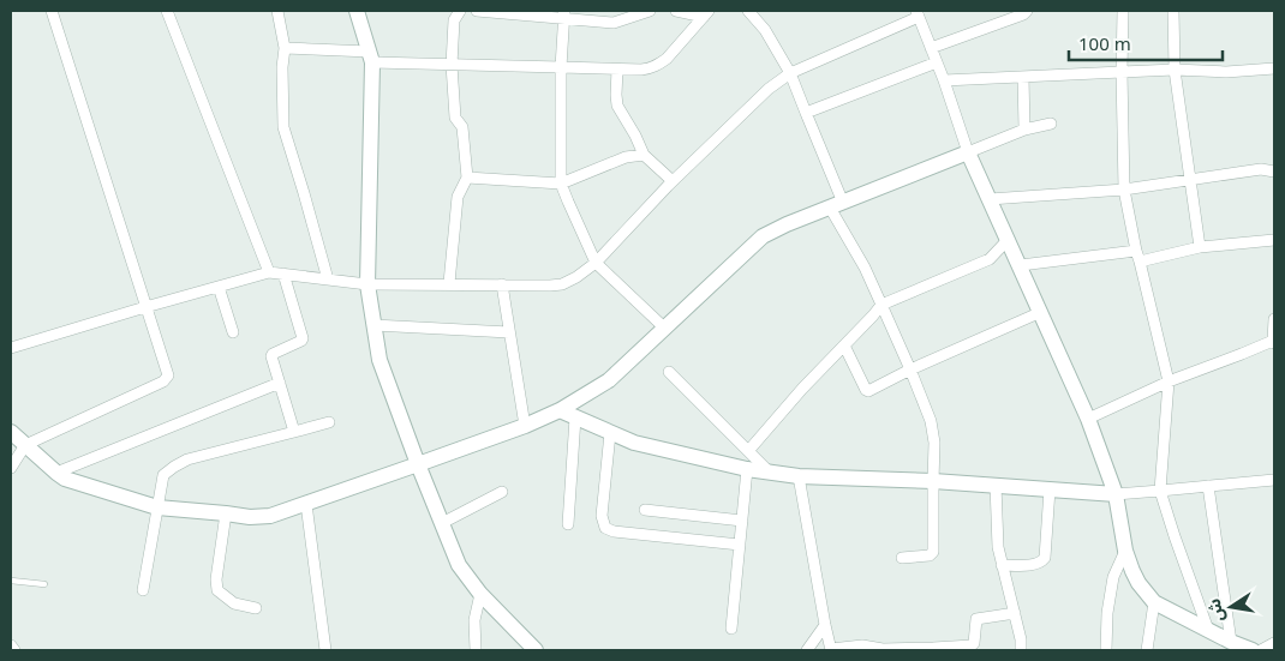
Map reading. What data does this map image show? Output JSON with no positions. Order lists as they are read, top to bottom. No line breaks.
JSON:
{"scale_bar":"100 m","north":"left"}
